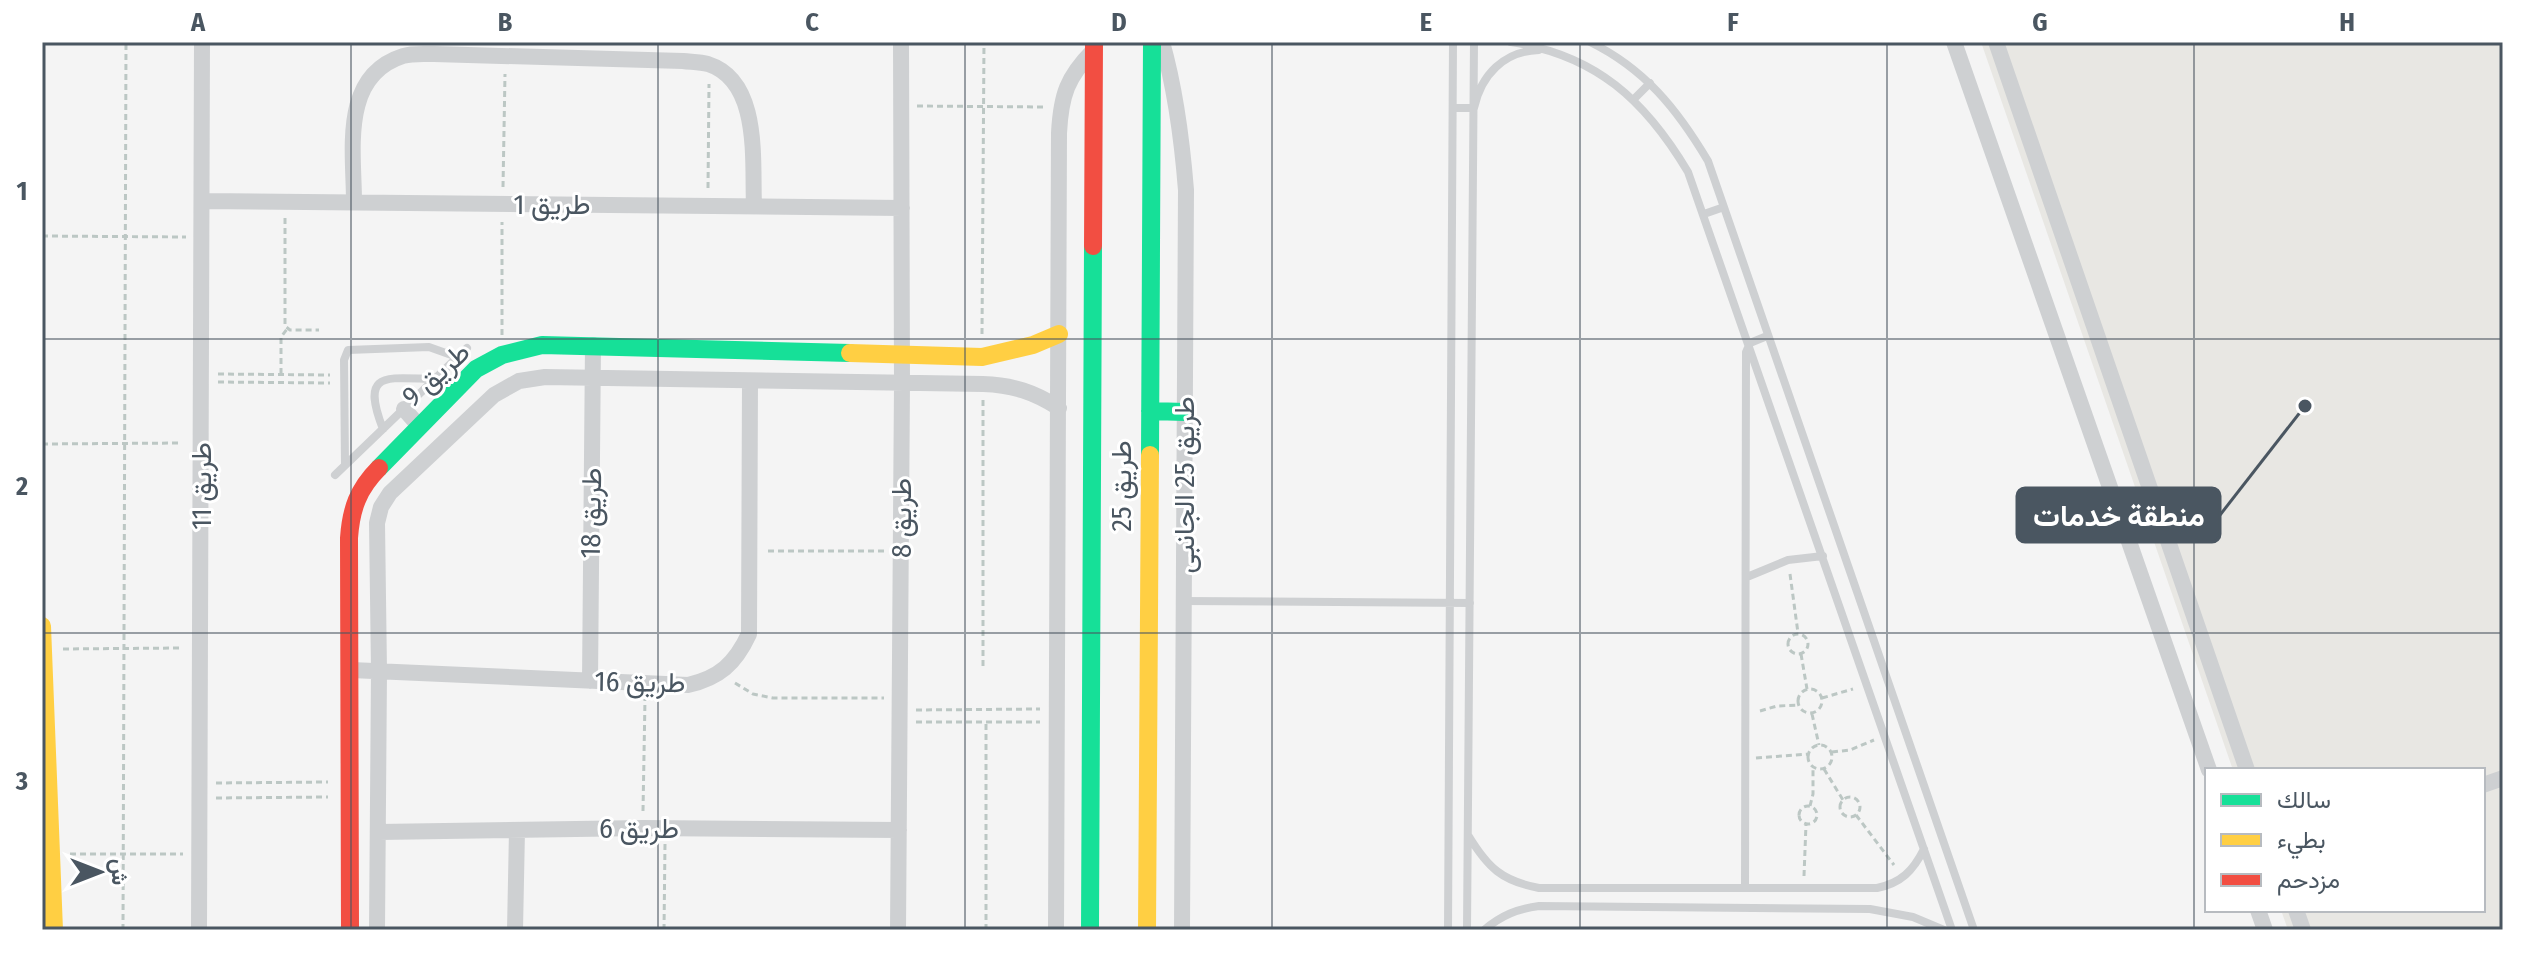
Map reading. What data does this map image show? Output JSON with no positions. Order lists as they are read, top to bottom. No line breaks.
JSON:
{"streets":{"street":["طريق 1","طريق 9","طريق 25 الجانبى","طريق 11","طريق 25","طريق 18","طريق 8","طريق 16","طريق 6"]},"crossings":[["طريق 1","طريق 11"],["طريق 1","طريق 8"],["طريق 9","طريق 18"],["طريق 9","طريق 8"],["طريق 9","طريق 16"],["طريق 9","طريق 6"],["طريق 18","طريق 16"],["طريق 8","طريق 6"]],"places":["منطقة خدمات"],"legend":["سالك","بطيء","مزدحم"],"north":"right","grid":{"columns":["A","B","C","D","E","F","G","H"],"rows":["1","2","3"]}}
